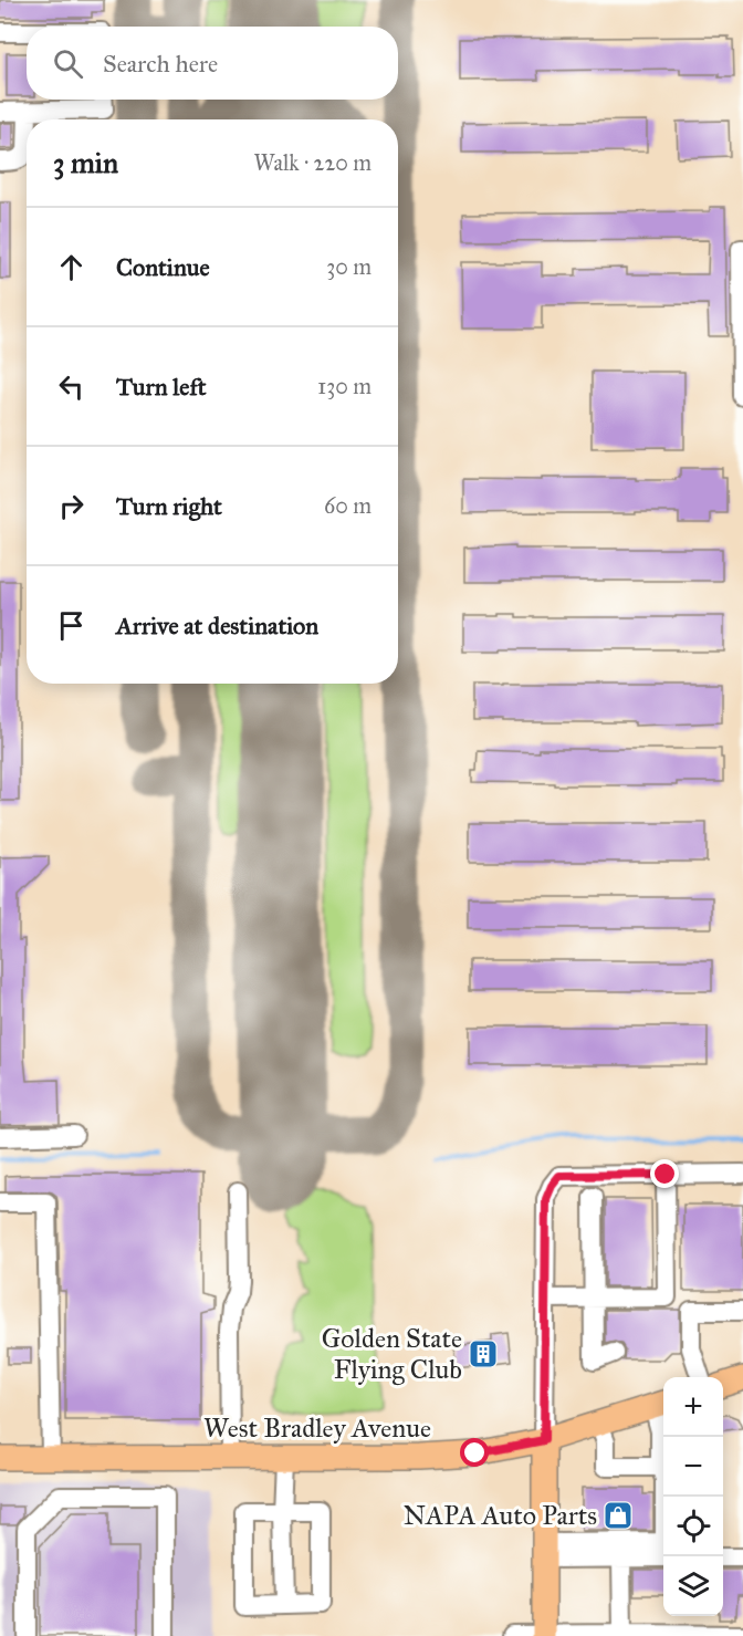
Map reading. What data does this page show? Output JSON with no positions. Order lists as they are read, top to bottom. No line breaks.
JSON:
{"streets":{"main road":["West Bradley Avenue"]},"places":{"building":["Golden State Flying Club"],"shop":["NAPA Auto Parts"]},"page":{"search":"Search here","heading":["3 min","Walk · 220 m"],"list":[["Continue","30 m"],["Turn left","130 m"],["Turn right","60 m"],"Arrive at destination"],"map_buttons":["+","−"]}}
